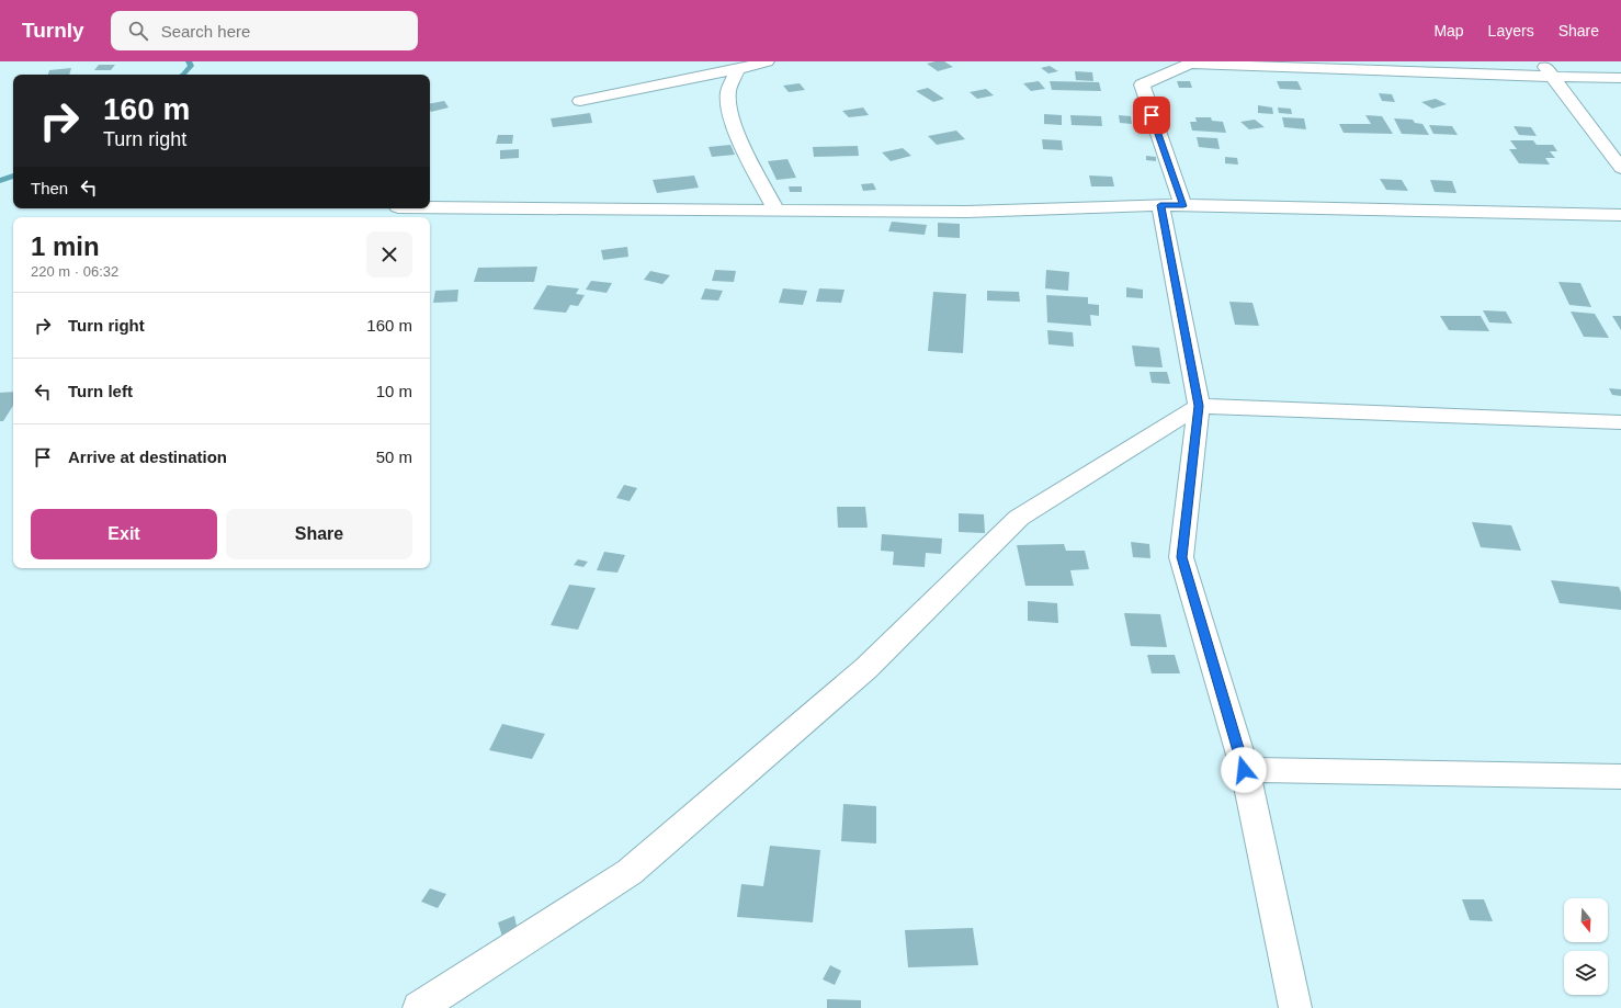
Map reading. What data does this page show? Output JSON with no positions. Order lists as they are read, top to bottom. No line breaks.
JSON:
{"north":"bottom","page":{"header":"Turnly","search":"Search here","nav":["Map","Layers","Share"],"turn":["160 m","Turn right"],"then":"Then","heading":["1 min","220 m · 06:32"],"list":[{"name":"Turn right","value":"160 m"},{"name":"Turn left","value":"10 m"},{"name":"Arrive at destination","value":"50 m"}],"buttons":["Exit","Share"]}}
